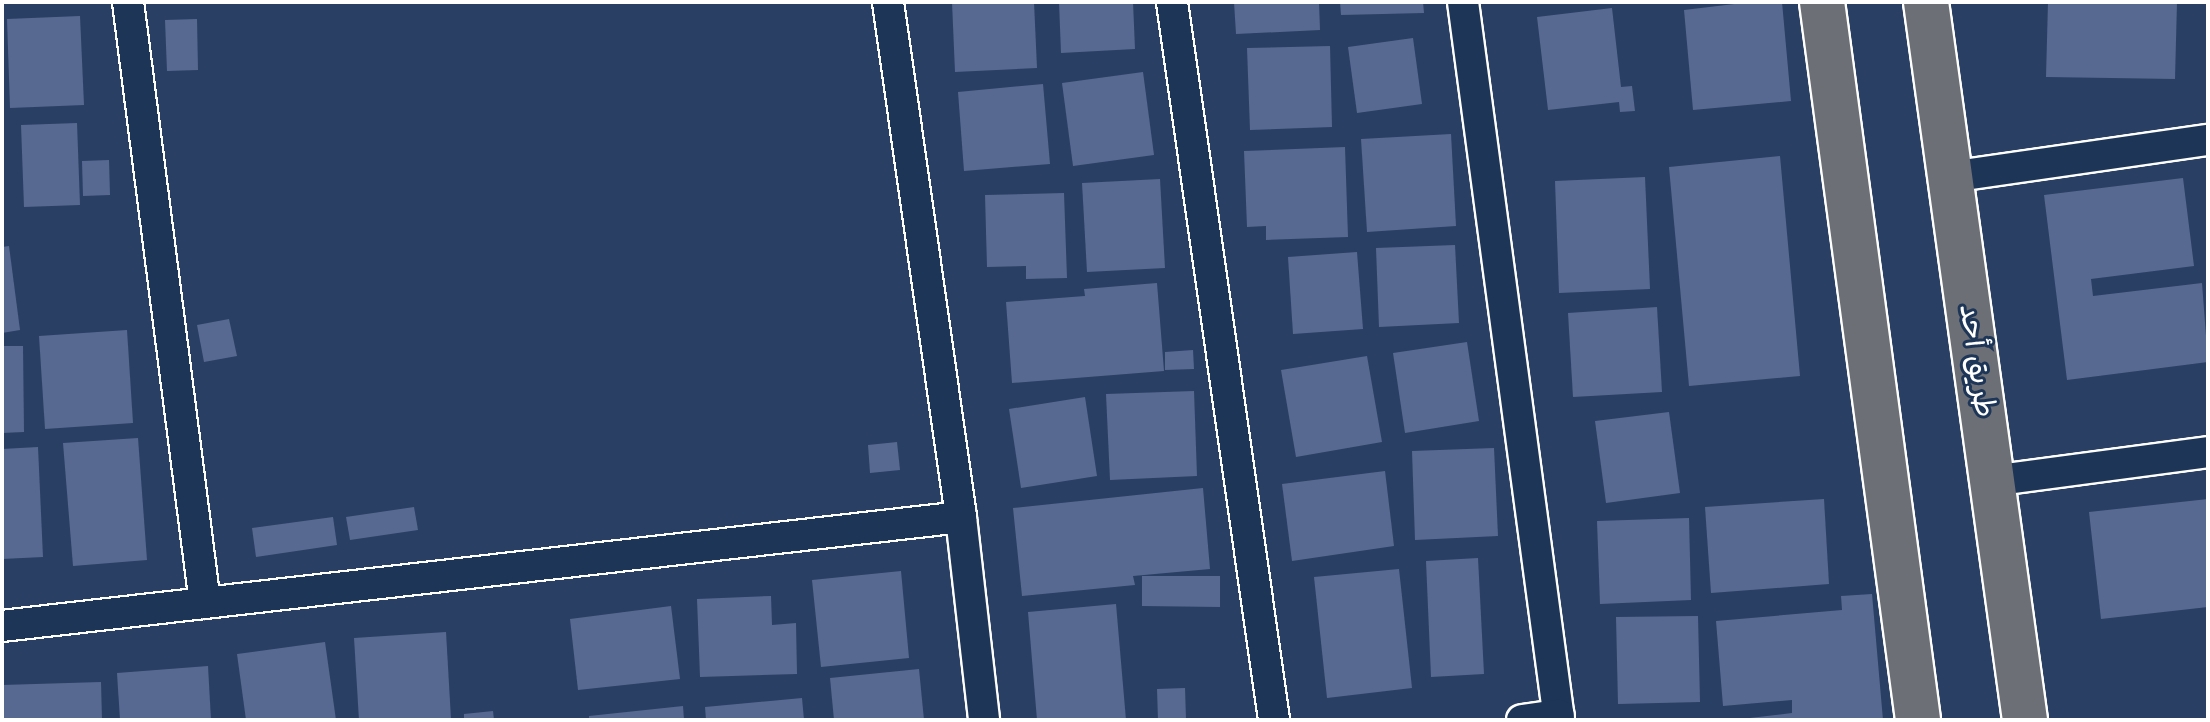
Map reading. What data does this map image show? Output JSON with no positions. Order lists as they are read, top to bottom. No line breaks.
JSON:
{"streets":{"main road":["طريق أحد"]}}
